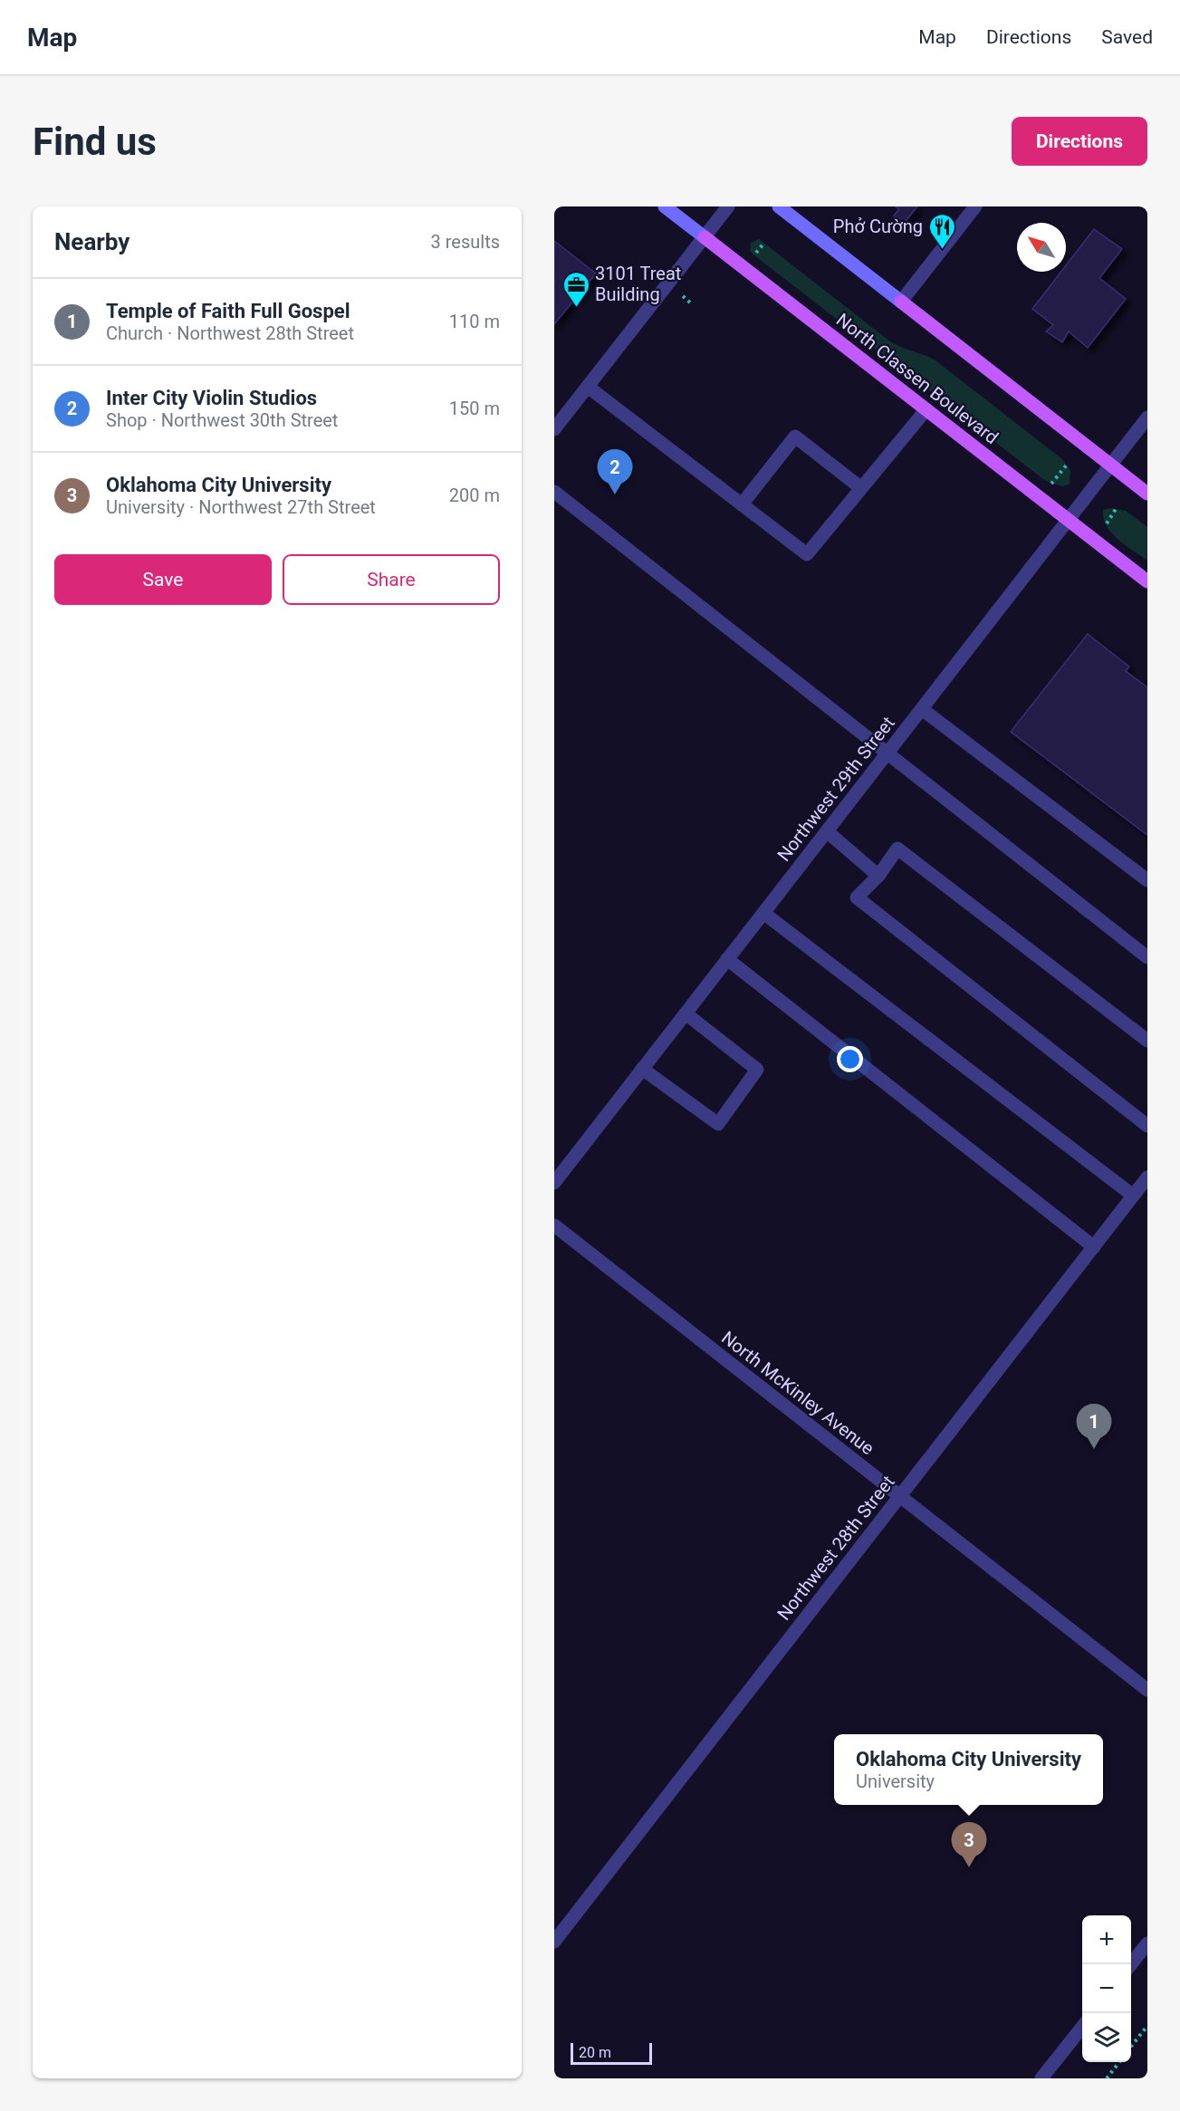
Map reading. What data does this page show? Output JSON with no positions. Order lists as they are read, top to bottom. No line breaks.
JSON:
{"streets":{"main road":["North Classen Boulevard"],"street":["Northwest 29th Street","North McKinley Avenue","Northwest 28th Street"]},"crossings":[["North Classen Boulevard","Northwest 29th Street"],["North McKinley Avenue","Northwest 28th Street"]],"places":{"restaurant":["Phở Cường"],"office":["3101 Treat Building"]},"scale_bar":"20 m","north":"top left","page":{"header":"Map","nav":["Map","Directions","Saved"],"buttons":["Directions",["Save","Share"]],"title":"Find us","heading":["Nearby","3 results"],"list":[{"mark":"1","name":"Temple of Faith Full Gospel","note":"Church · Northwest 28th Street","value":"110 m"},{"mark":"2","name":"Inter City Violin Studios","note":"Shop · Northwest 30th Street","value":"150 m"},{"mark":"3","name":"Oklahoma City University","note":"University · Northwest 27th Street","value":"200 m"}],"pins":["2","1","3"],"popup":["Oklahoma City University","University"],"map_buttons":["+","−"],"scale":"20 m"}}
